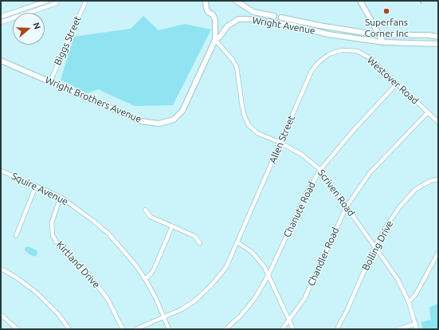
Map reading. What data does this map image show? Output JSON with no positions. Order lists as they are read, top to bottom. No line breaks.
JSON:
{"streets":{"street":["Wright Avenue","Biggs Street","Westover Road","Wright Brothers Avenue","Allen Street","Squire Avenue","Scriven Road","Chanute Road","Bolling Drive","Chandler Road","Kirtland Drive"]},"crossings":[["Wright Avenue","Wright Brothers Avenue"],["Wright Avenue","Scriven Road"],["Biggs Street","Wright Brothers Avenue"],["Westover Road","Allen Street"],["Westover Road","Chanute Road"],["Westover Road","Chandler Road"],["Wright Brothers Avenue","Scriven Road"],["Allen Street","Squire Avenue"],["Allen Street","Scriven Road"],["Squire Avenue","Kirtland Drive"],["Scriven Road","Chanute Road"],["Scriven Road","Bolling Drive"],["Scriven Road","Chandler Road"]],"places":["Superfans Corner Inc"],"north":"right"}
